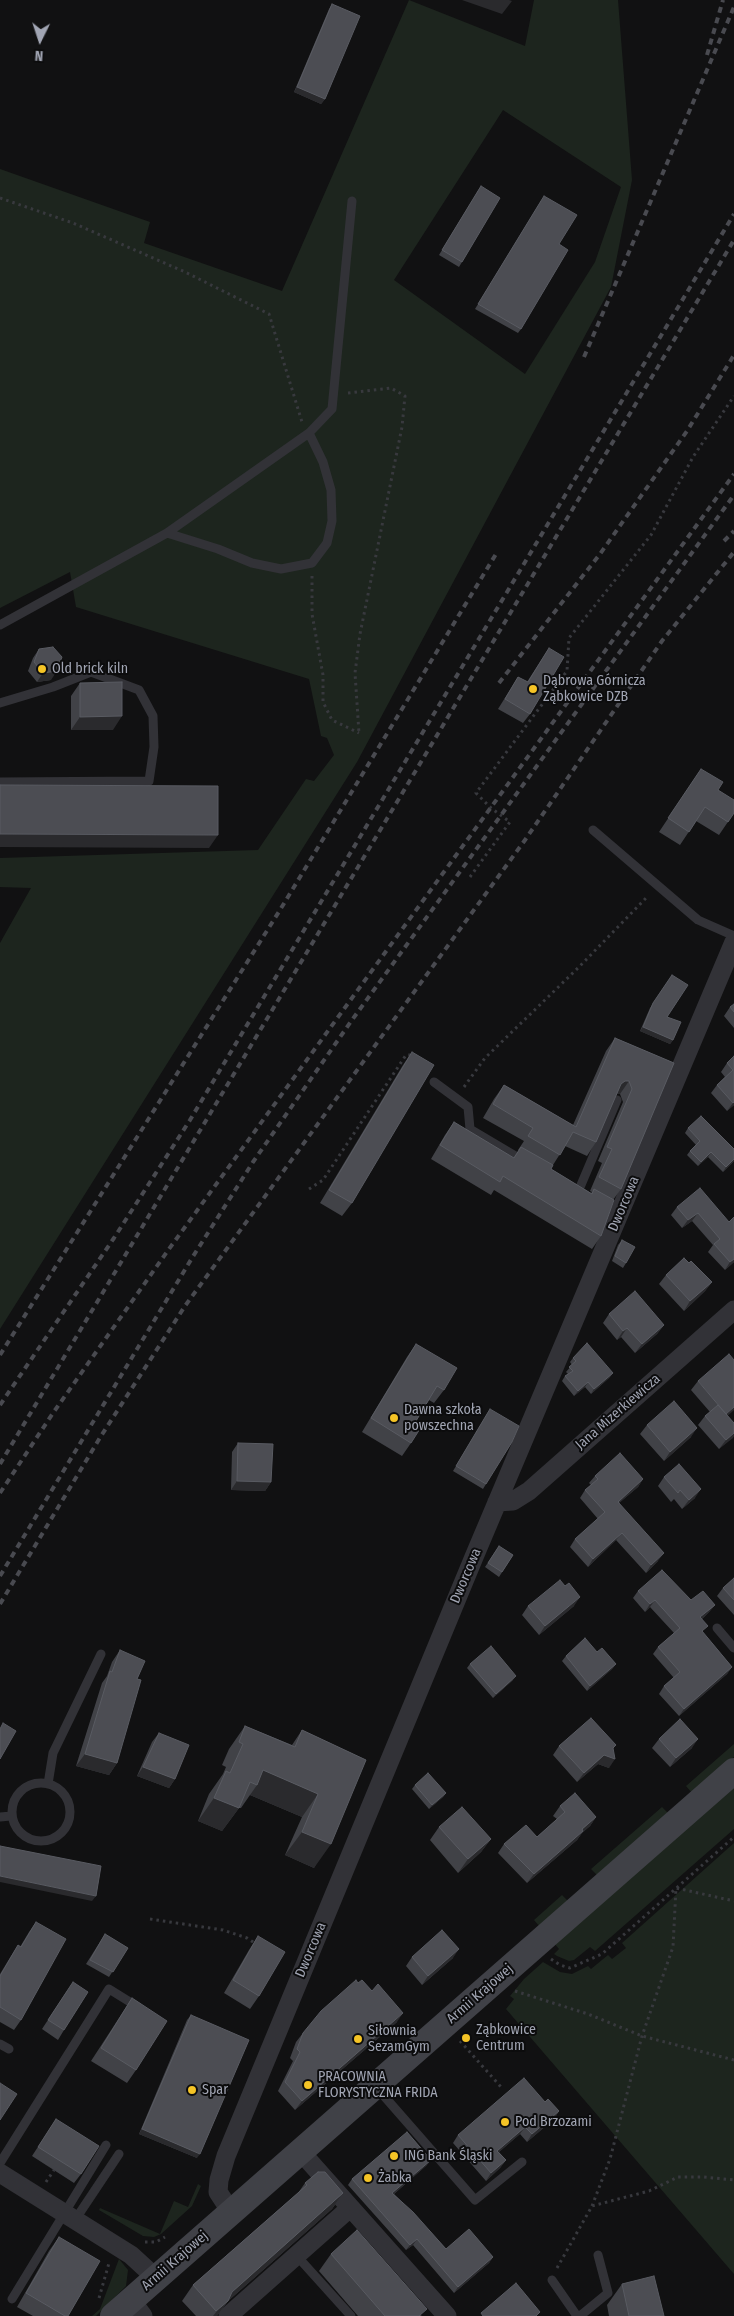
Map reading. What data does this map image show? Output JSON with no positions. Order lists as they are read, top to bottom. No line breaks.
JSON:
{"streets":{"main road":["Armii Krajowej"],"street":["Dworcowa","Jana Mizerkiewicza"]},"crossings":[["Dworcowa","Jana Mizerkiewicza"],["Dworcowa","Armii Krajowej"]],"places":["Old brick kiln","Dąbrowa Górnicza Ząbkowice DZB","Dawna szkoła powszechna","Ząbkowice Centrum","Siłownia SezamGym","PRACOWNIA FLORYSTYCZNA FRIDA","Spar","Pod Brzozami","ING Bank Śląski","Żabka"],"north":"bottom"}
